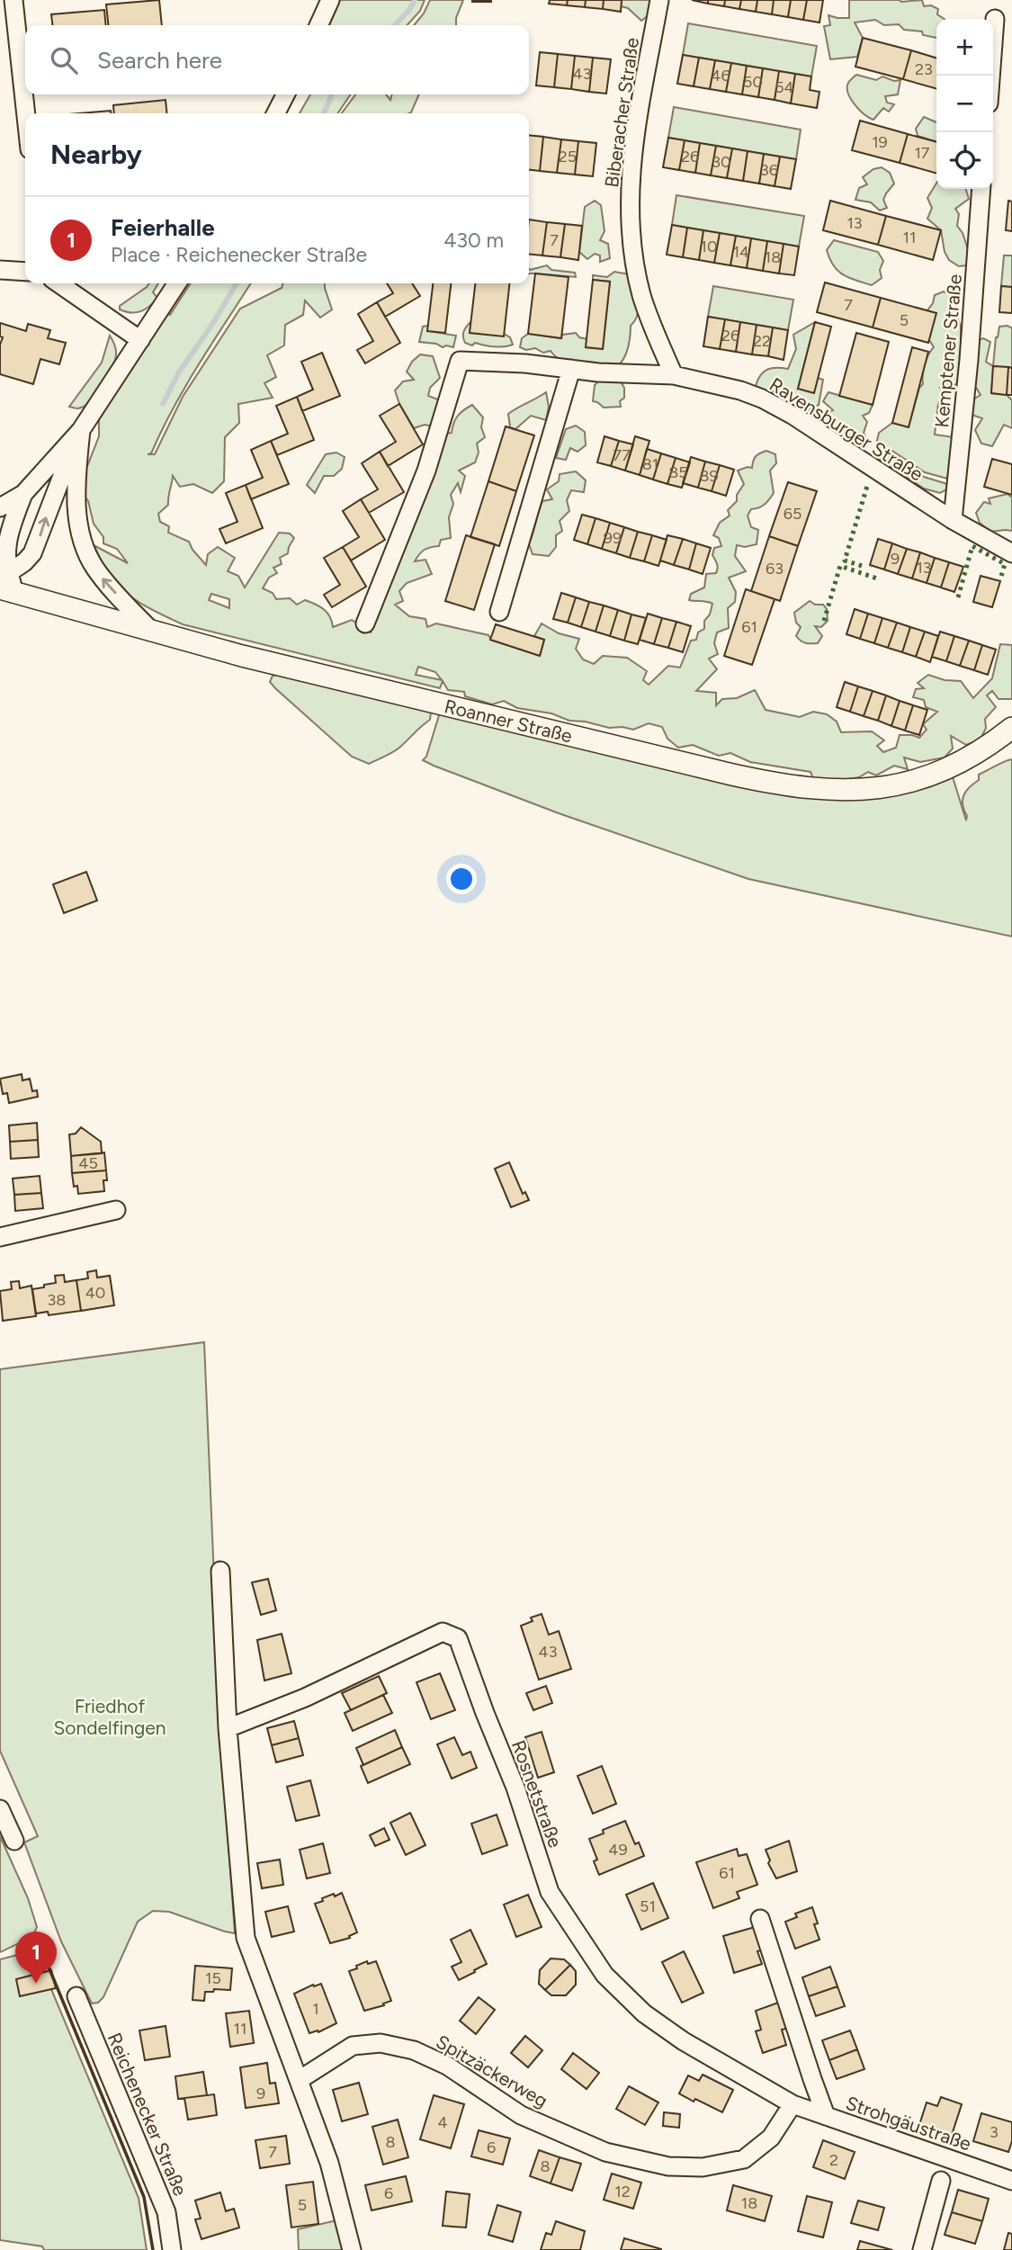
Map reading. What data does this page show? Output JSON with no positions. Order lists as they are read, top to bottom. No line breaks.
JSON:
{"streets":{"street":["Biberacher Straße","Kemptener Straße","Ravensburger Straße","Roanner Straße","Rosnetstraße","Spitzäckerweg","Reichenecker Straße","Strohgäustraße"]},"crossings":[["Biberacher Straße","Ravensburger Straße"],["Kemptener Straße","Ravensburger Straße"],["Rosnetstraße","Spitzäckerweg"],["Rosnetstraße","Strohgäustraße"],["Spitzäckerweg","Strohgäustraße"]],"parks":["Friedhof Sondelfingen"],"house_numbers":["23","43","46","50","54","19","17","25","26","30","36","13","11","7","10","14","18","7","5","26","22","77","81","85","89","65","99","9","13","63","61","45","40","38","43","49","61","51","15","1","11","9","4","3","8","6","7","2","8","12","6","18","5"],"page":{"map_buttons":["+","−"],"search":"Search here","heading":"Nearby","list":[{"mark":"1","name":"Feierhalle","note":"Place · Reichenecker Straße","value":"430 m"}],"pins":"1"}}
